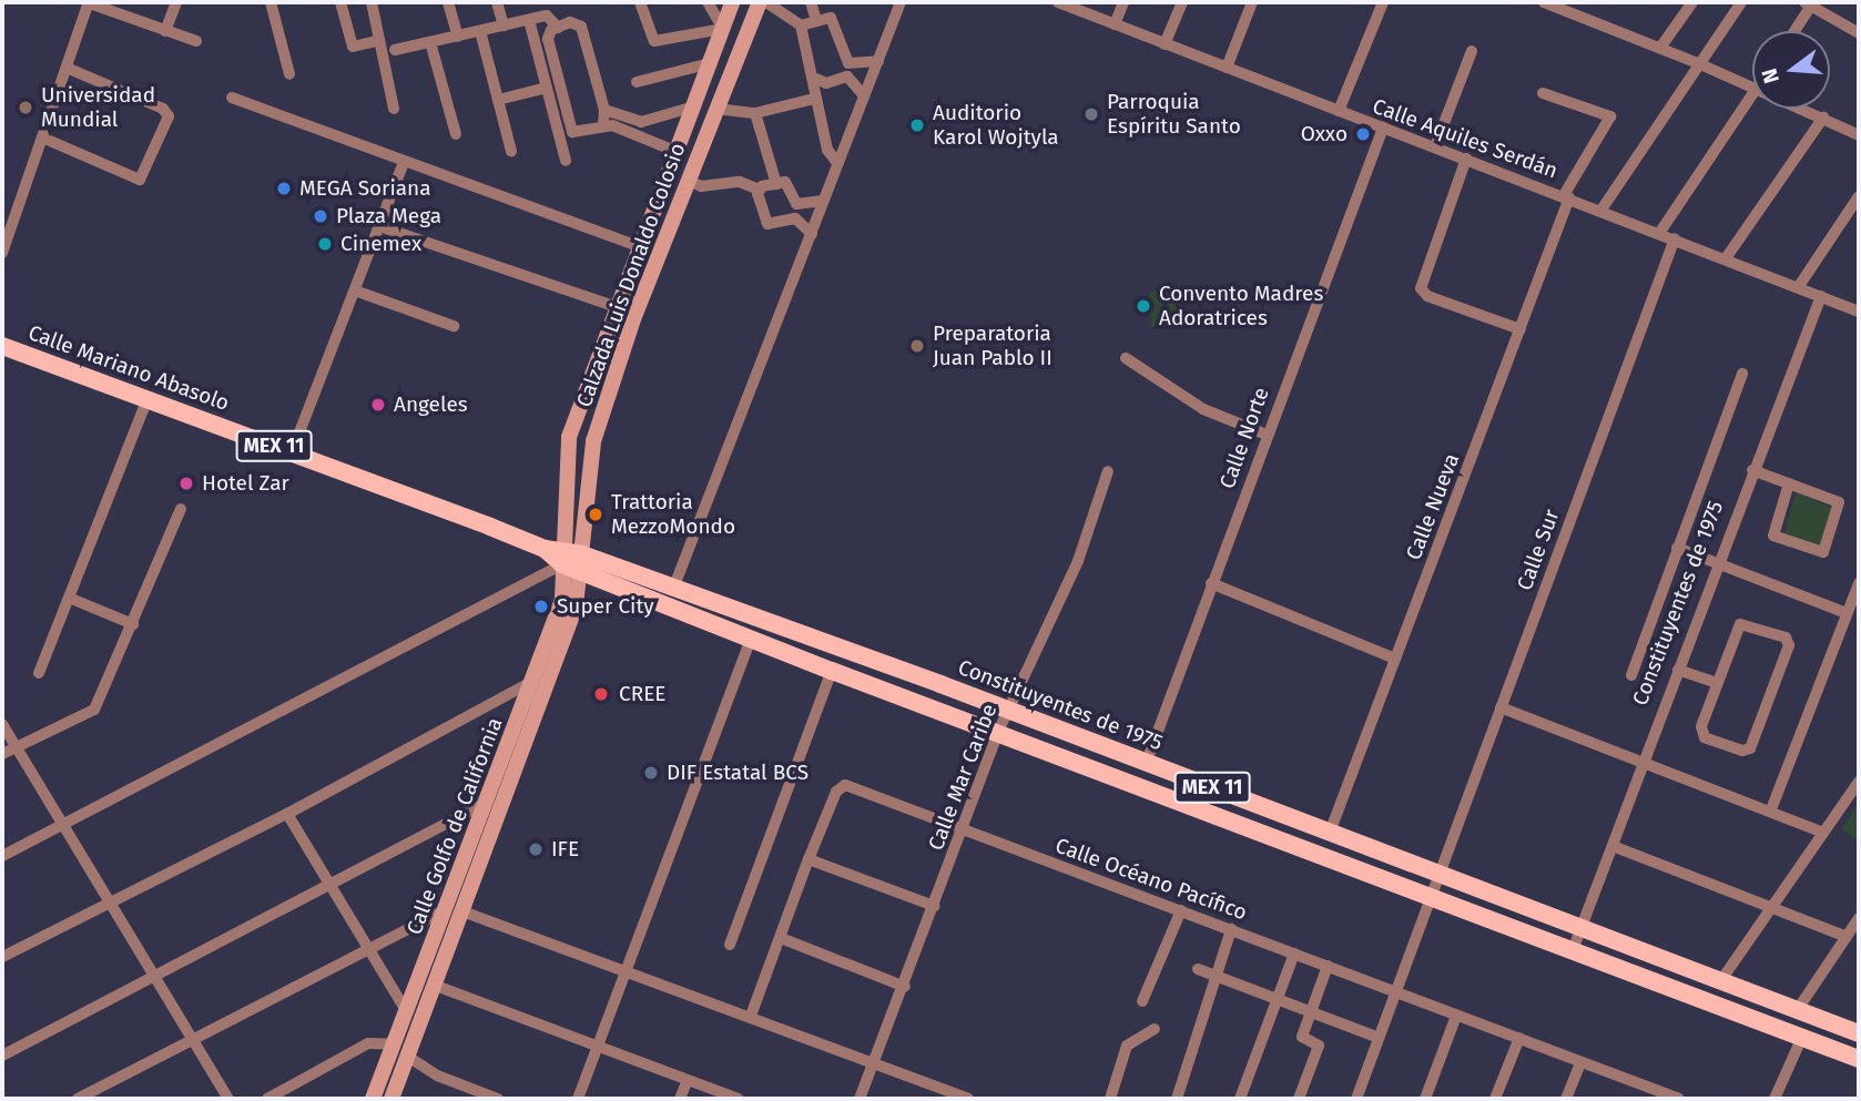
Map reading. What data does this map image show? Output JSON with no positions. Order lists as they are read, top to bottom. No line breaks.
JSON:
{"streets":{"main road":["Calle Mariano Abasolo","MEX 11","Constituyentes de 1975"],"street":["Calle Aquiles Serdán","Calzada Luis Donaldo Colosio","Calle Norte","Calle Nueva","Calle Sur","Calle Mar Caribe","Calle Golfo de California","Calle Océano Pacífico"]},"crossings":[["Calle Aquiles Serdán","Calle Norte"],["Calle Aquiles Serdán","Calle Nueva"],["Calle Aquiles Serdán","Calle Sur"],["Calle Aquiles Serdán","Constituyentes de 1975"],["Calzada Luis Donaldo Colosio","Calle Mariano Abasolo"],["Calzada Luis Donaldo Colosio","Constituyentes de 1975"],["Calzada Luis Donaldo Colosio","Calle Golfo de California"],["Calle Mariano Abasolo","Constituyentes de 1975"],["Calle Mariano Abasolo","Calle Golfo de California"],["Calle Norte","Constituyentes de 1975"],["Calle Nueva","Constituyentes de 1975"],["Calle Sur","Constituyentes de 1975"],["Calle Sur","Calle Océano Pacífico"],["Constituyentes de 1975","Calle Mar Caribe"],["Constituyentes de 1975","Calle Golfo de California"],["Calle Mar Caribe","Calle Océano Pacífico"]],"places":["Universidad Mundial","Parroquia Espíritu Santo","Auditorio Karol Wojtyla","Oxxo","MEGA Soriana","Plaza Mega","Cinemex","Convento Madres Adoratrices","Preparatoria Juan Pablo II","Angeles","Hotel Zar","Trattoria MezzoMondo","Super City","CREE","DIF Estatal BCS","IFE"],"north":"left"}
